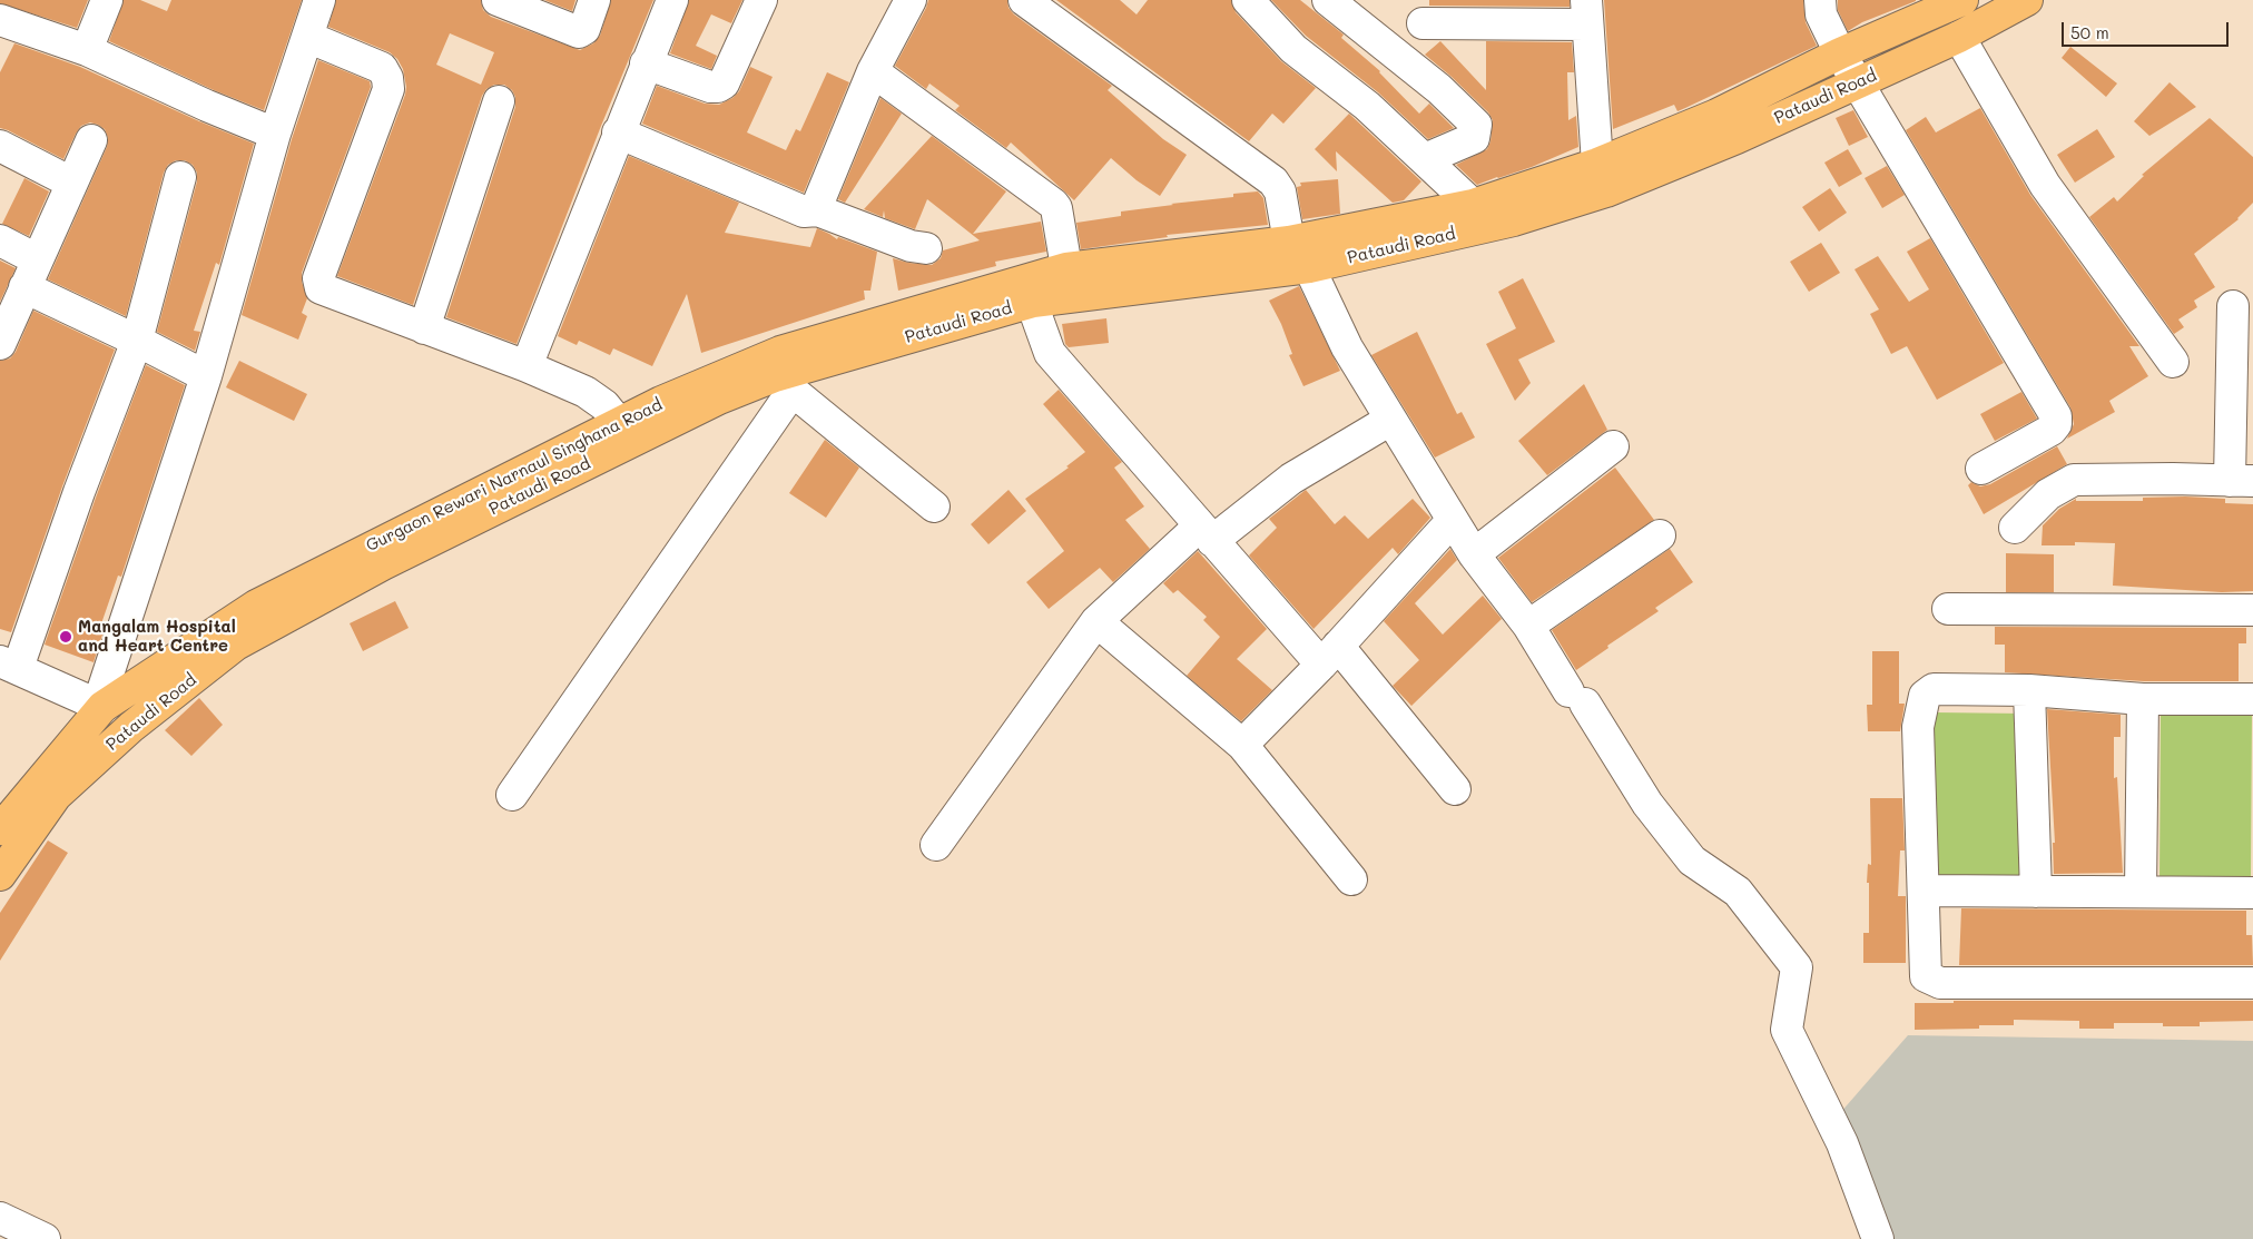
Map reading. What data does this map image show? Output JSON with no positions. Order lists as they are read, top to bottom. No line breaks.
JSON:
{"streets":{"main road":["Pataudi Road","Gurgaon Rewari Narnaul Singhana Road"]},"crossings":[["Pataudi Road","Gurgaon Rewari Narnaul Singhana Road"]],"places":["Mangalam Hospital and Heart Centre"],"scale_bar":"50 m"}
